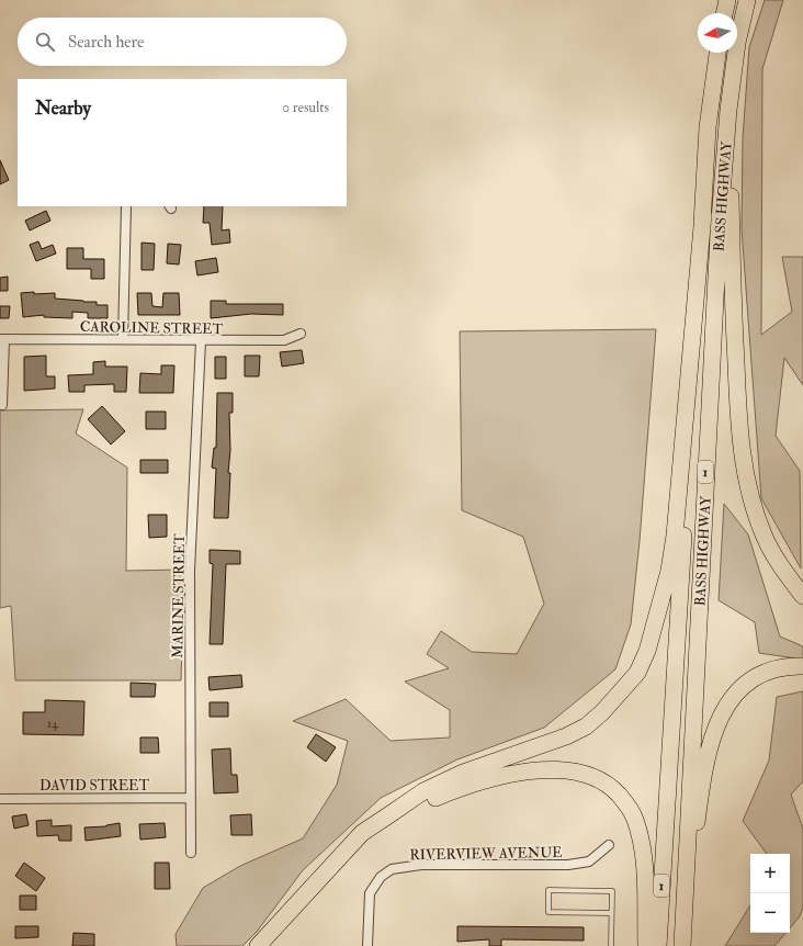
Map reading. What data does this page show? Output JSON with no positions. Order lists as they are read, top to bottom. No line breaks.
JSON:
{"streets":{"highway":["BASS HIGHWAY","1"],"street":["CAROLINE STREET","MARINE STREET","DAVID STREET","RIVERVIEW AVENUE"]},"crossings":[["CAROLINE STREET","MARINE STREET"],["MARINE STREET","DAVID STREET"]],"house_numbers":["14"],"north":"left","page":{"search":"Search here","heading":["Nearby","0 results"],"map_buttons":["+","−"]}}
